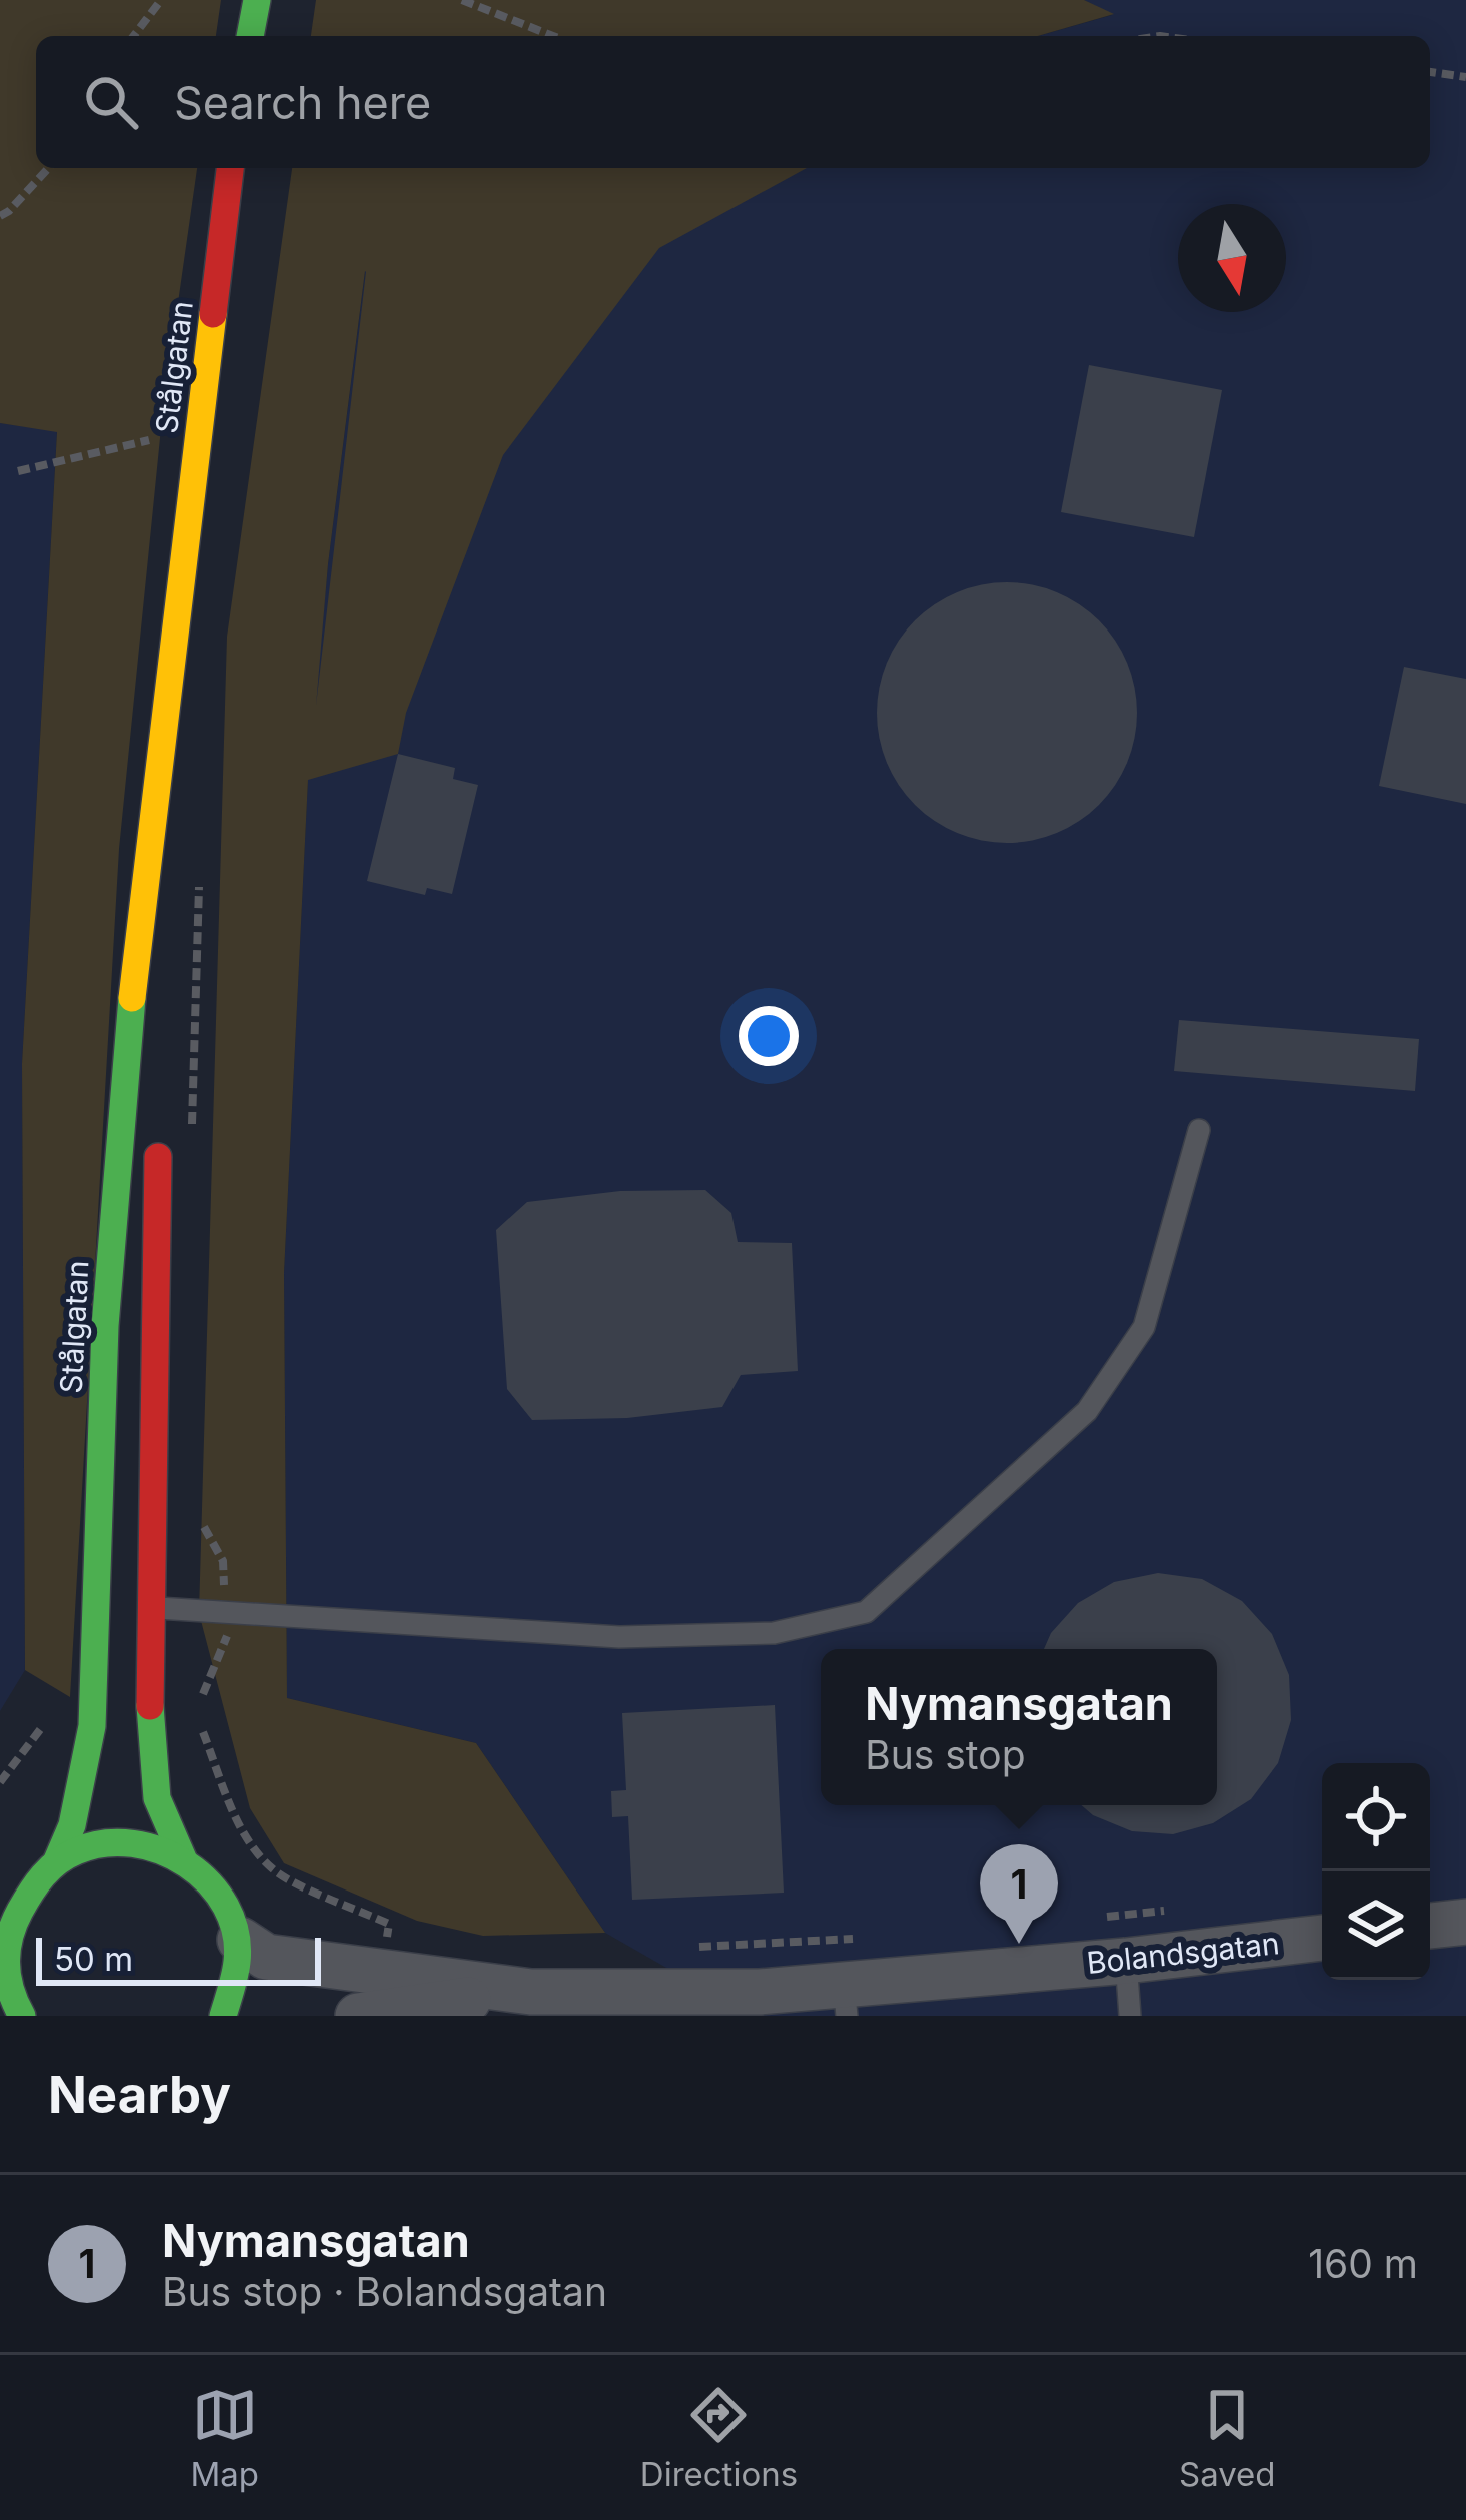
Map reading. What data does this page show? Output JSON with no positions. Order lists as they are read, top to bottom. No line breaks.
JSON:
{"streets":{"main road":["Stålgatan"],"street":["Bolandsgatan"]},"scale_bar":"50 m","north":"bottom","page":{"search":"Search here","popup":["Nymansgatan","Bus stop"],"pins":"1","scale":"50 m","heading":"Nearby","list":[{"mark":"1","name":"Nymansgatan","note":"Bus stop · Bolandsgatan","value":"160 m"}],"nav":["Map","Directions","Saved"]}}
